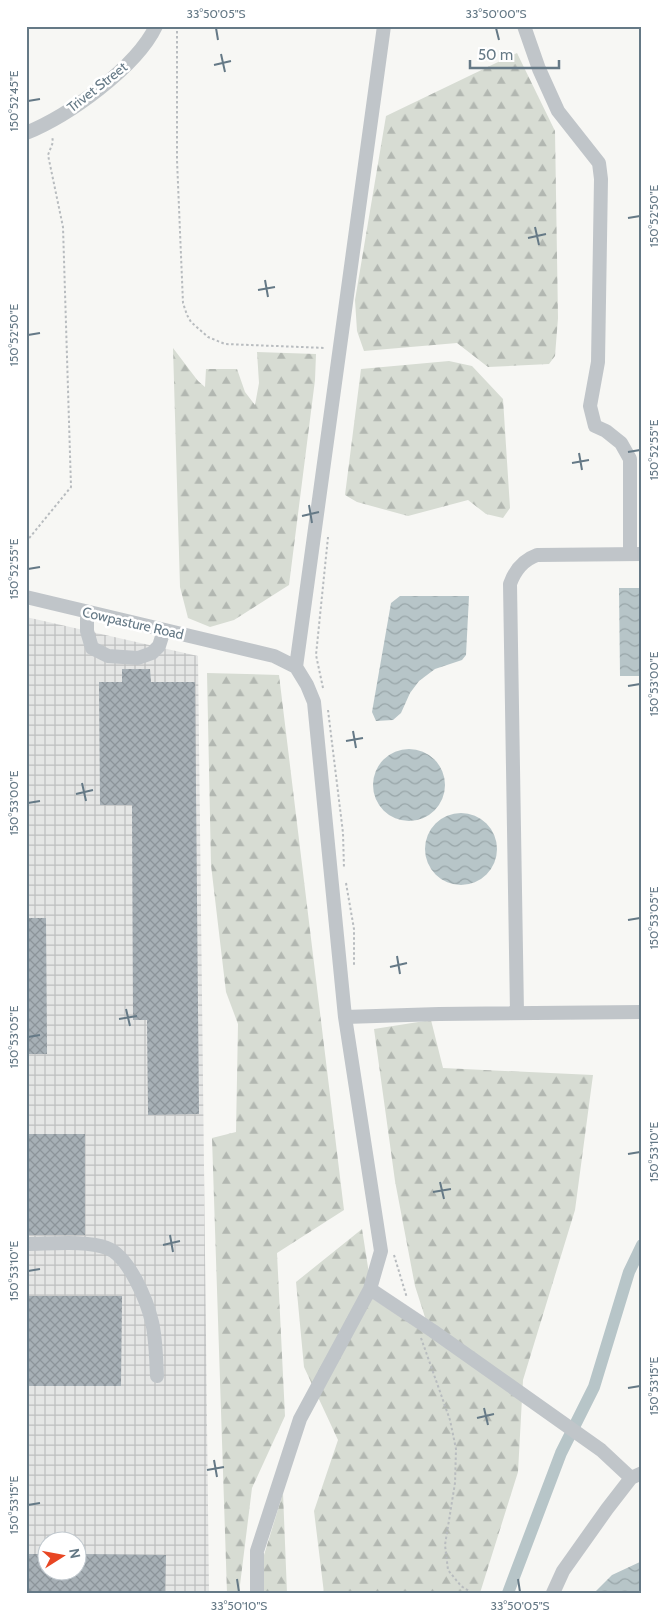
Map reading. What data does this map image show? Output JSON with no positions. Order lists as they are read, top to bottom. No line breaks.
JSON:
{"streets":{"street":["Trivet Street","Cowpasture Road"]},"scale_bar":"50 m","north":"right","coordinates":["33°50'05\"S","33°50'00\"S","150°52'45\"E","150°52'50\"E","150°52'55\"E","150°53'00\"E","150°53'05\"E","150°53'10\"E","150°53'15\"E","33°50'10\"S"]}
